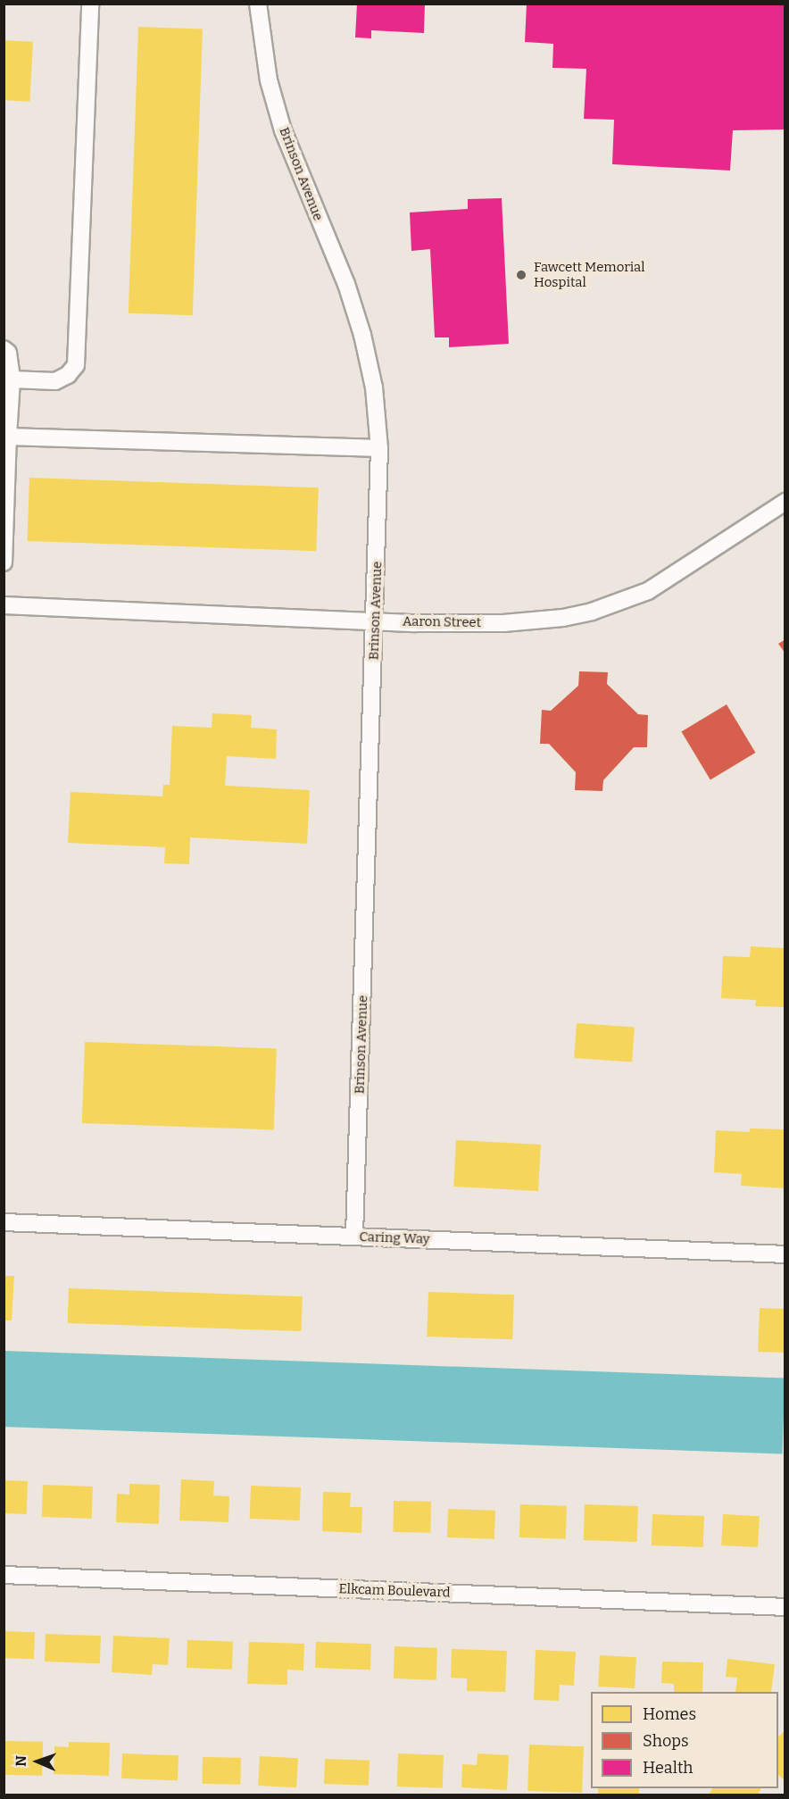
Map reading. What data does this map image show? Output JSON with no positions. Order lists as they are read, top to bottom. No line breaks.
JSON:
{"streets":{"street":["Brinson Avenue","Aaron Street","Caring Way","Elkcam Boulevard"]},"crossings":[["Brinson Avenue","Aaron Street"],["Brinson Avenue","Caring Way"]],"places":["Fawcett Memorial Hospital"],"legend":["Homes","Shops","Health"],"north":"left"}
